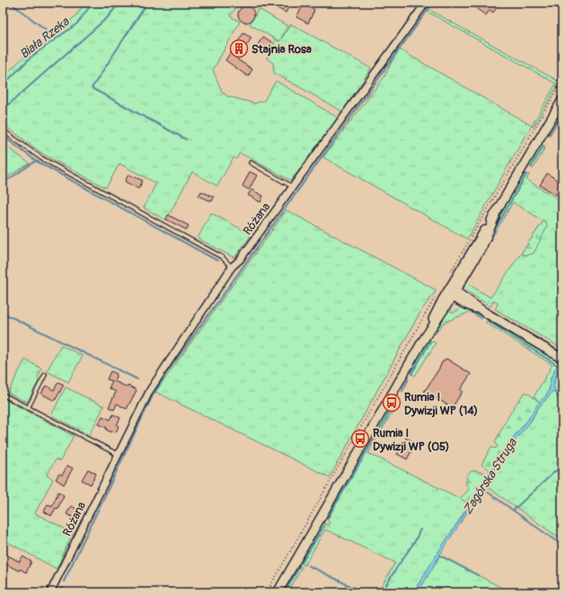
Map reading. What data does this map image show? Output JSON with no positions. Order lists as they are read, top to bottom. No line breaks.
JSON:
{"streets":{"street":["Różana"]},"water":["Biała Rzeka","Zagórska Struga"],"places":{"building":["Stajnia Rosa"],"bus stop":["Rumia I Dywizji WP (14)","Rumia I Dywizji WP (05)"]}}
